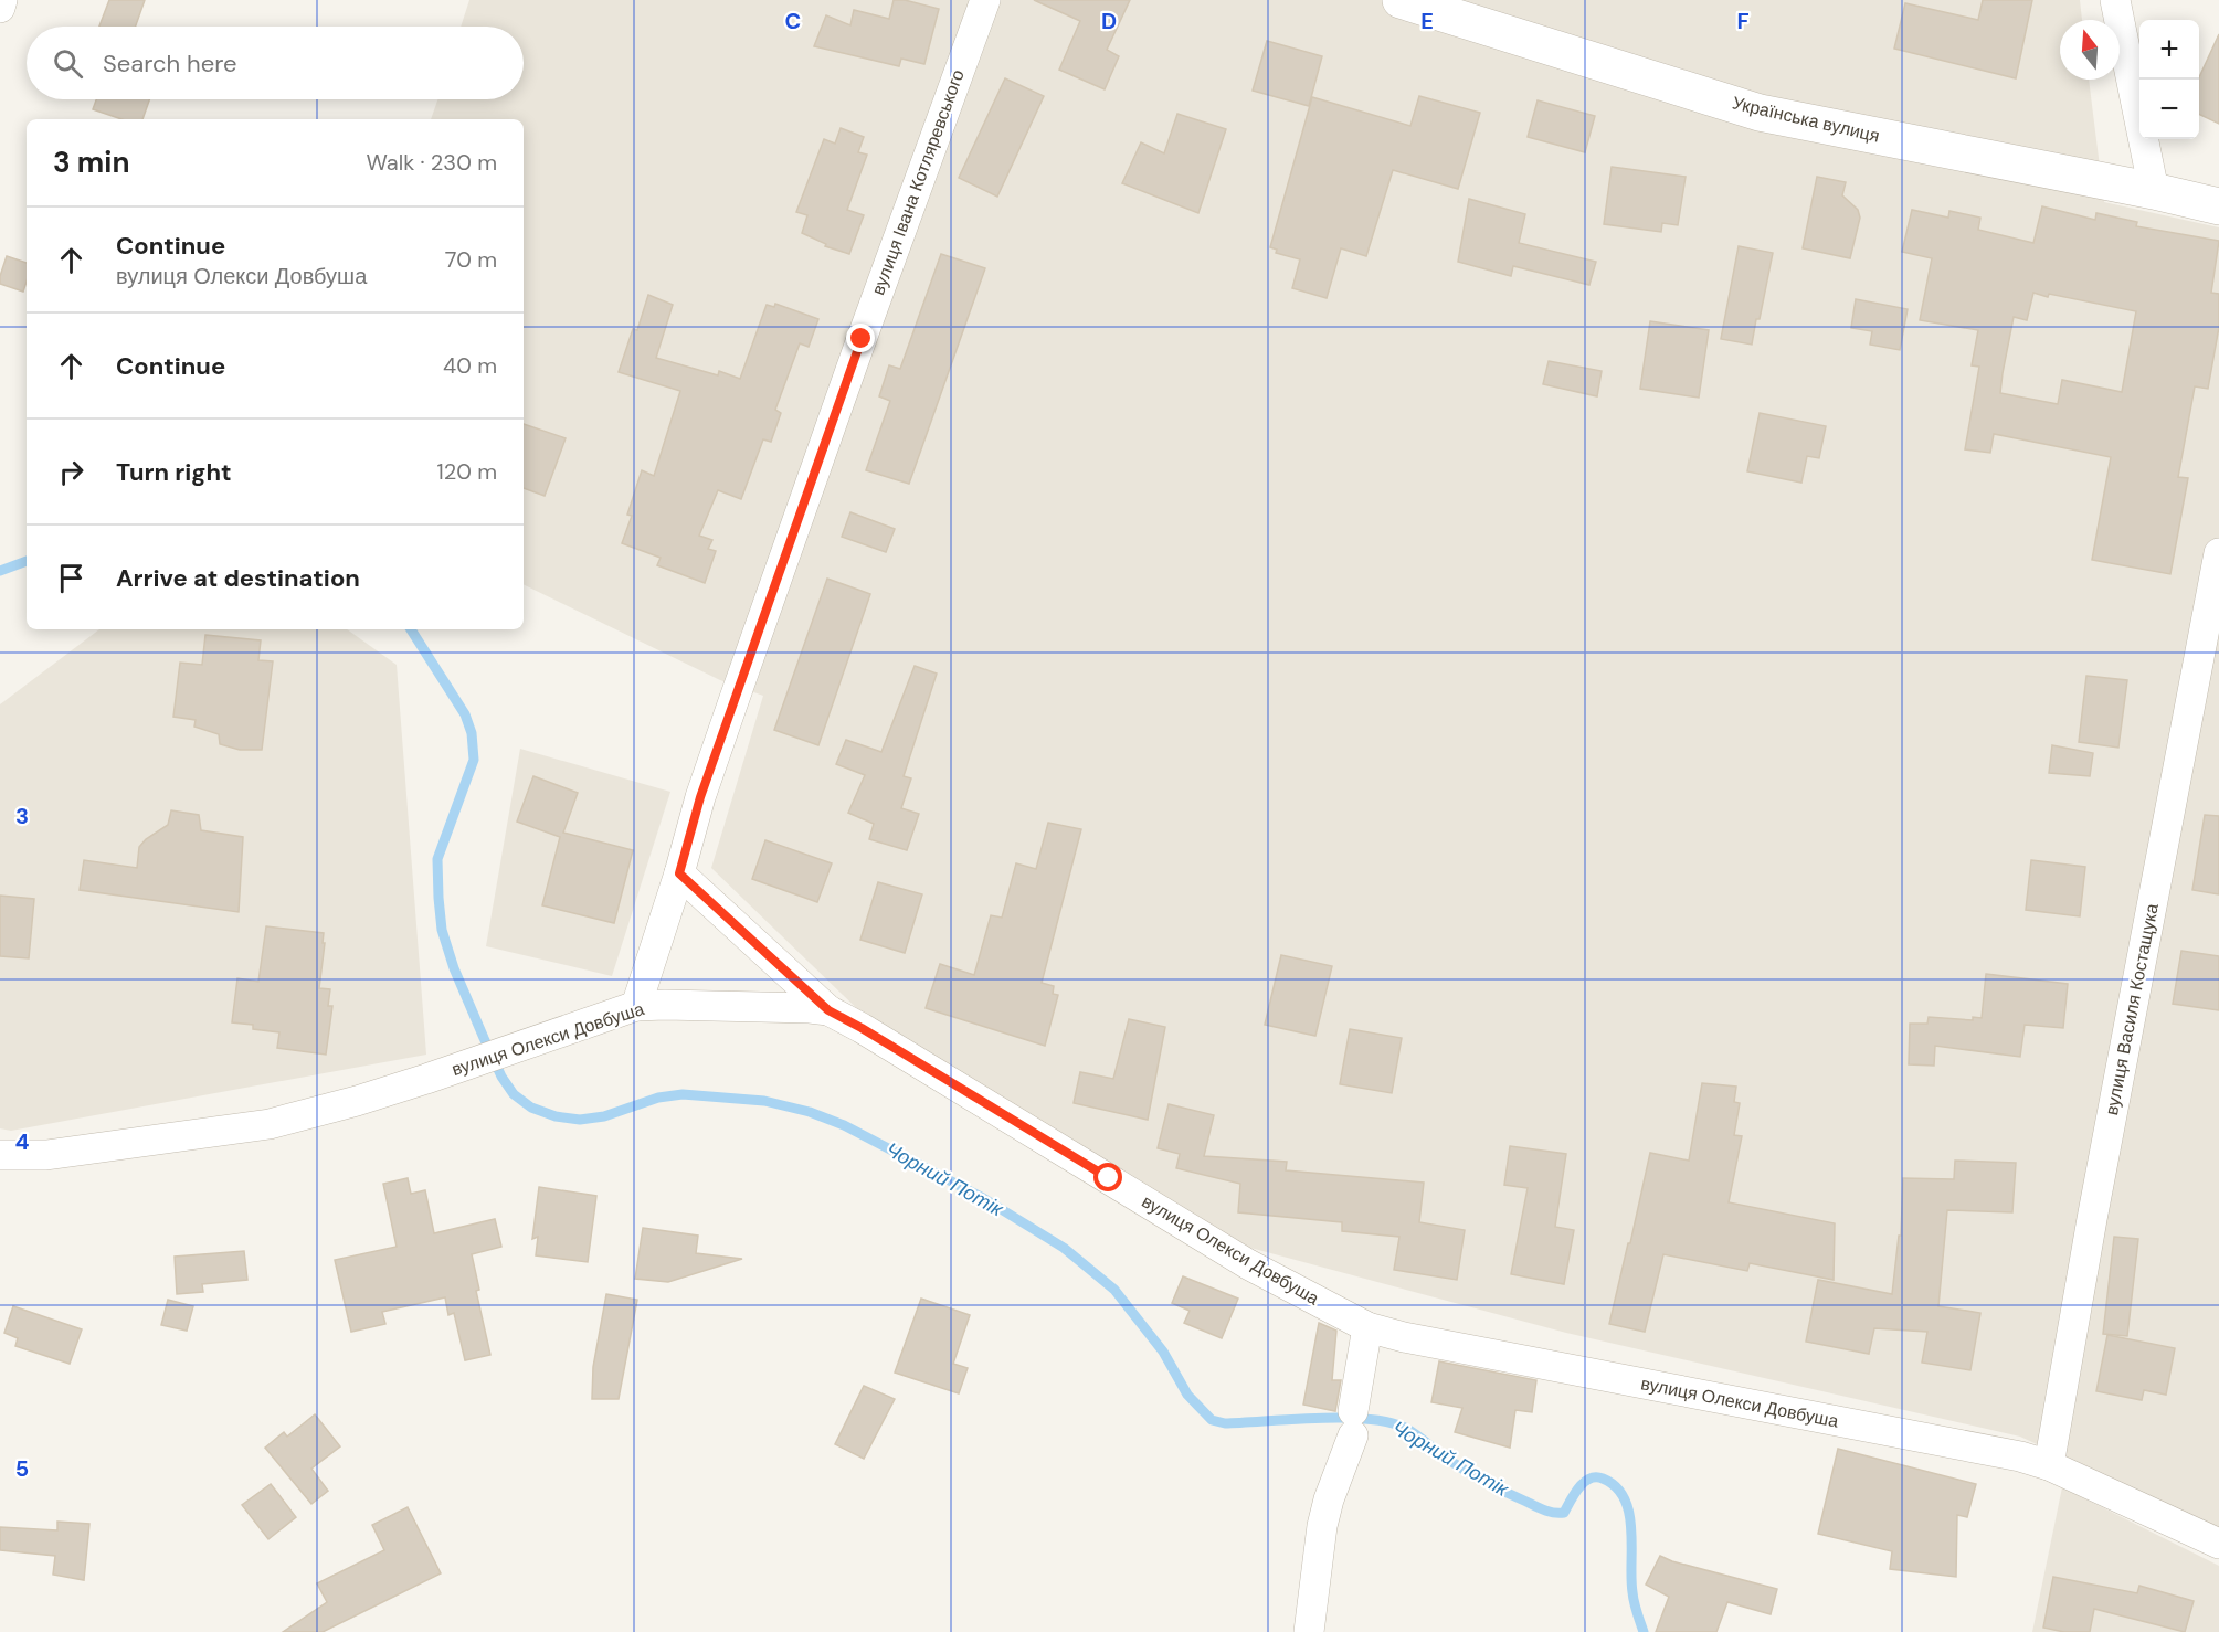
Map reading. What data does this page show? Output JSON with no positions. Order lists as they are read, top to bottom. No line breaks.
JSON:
{"streets":{"street":["Українська вулиця","вулиця Івана Котляревського","вулиця Василя Костащука","вулиця Олекси Довбуша"]},"crossings":[["вулиця Івана Котляревського","вулиця Олекси Довбуша"],["вулиця Василя Костащука","вулиця Олекси Довбуша"]],"water":["Чорний Потік"],"north":"top","page":{"map_buttons":["+","−"],"search":"Search here","heading":["3 min","Walk · 230 m"],"list":[["Continue","вулиця Олекси Довбуша","70 m"],["Continue","40 m"],["Turn right","120 m"],"Arrive at destination"]},"grid":{"columns":["C","D","E","F"],"rows":["3","4","5"]}}
